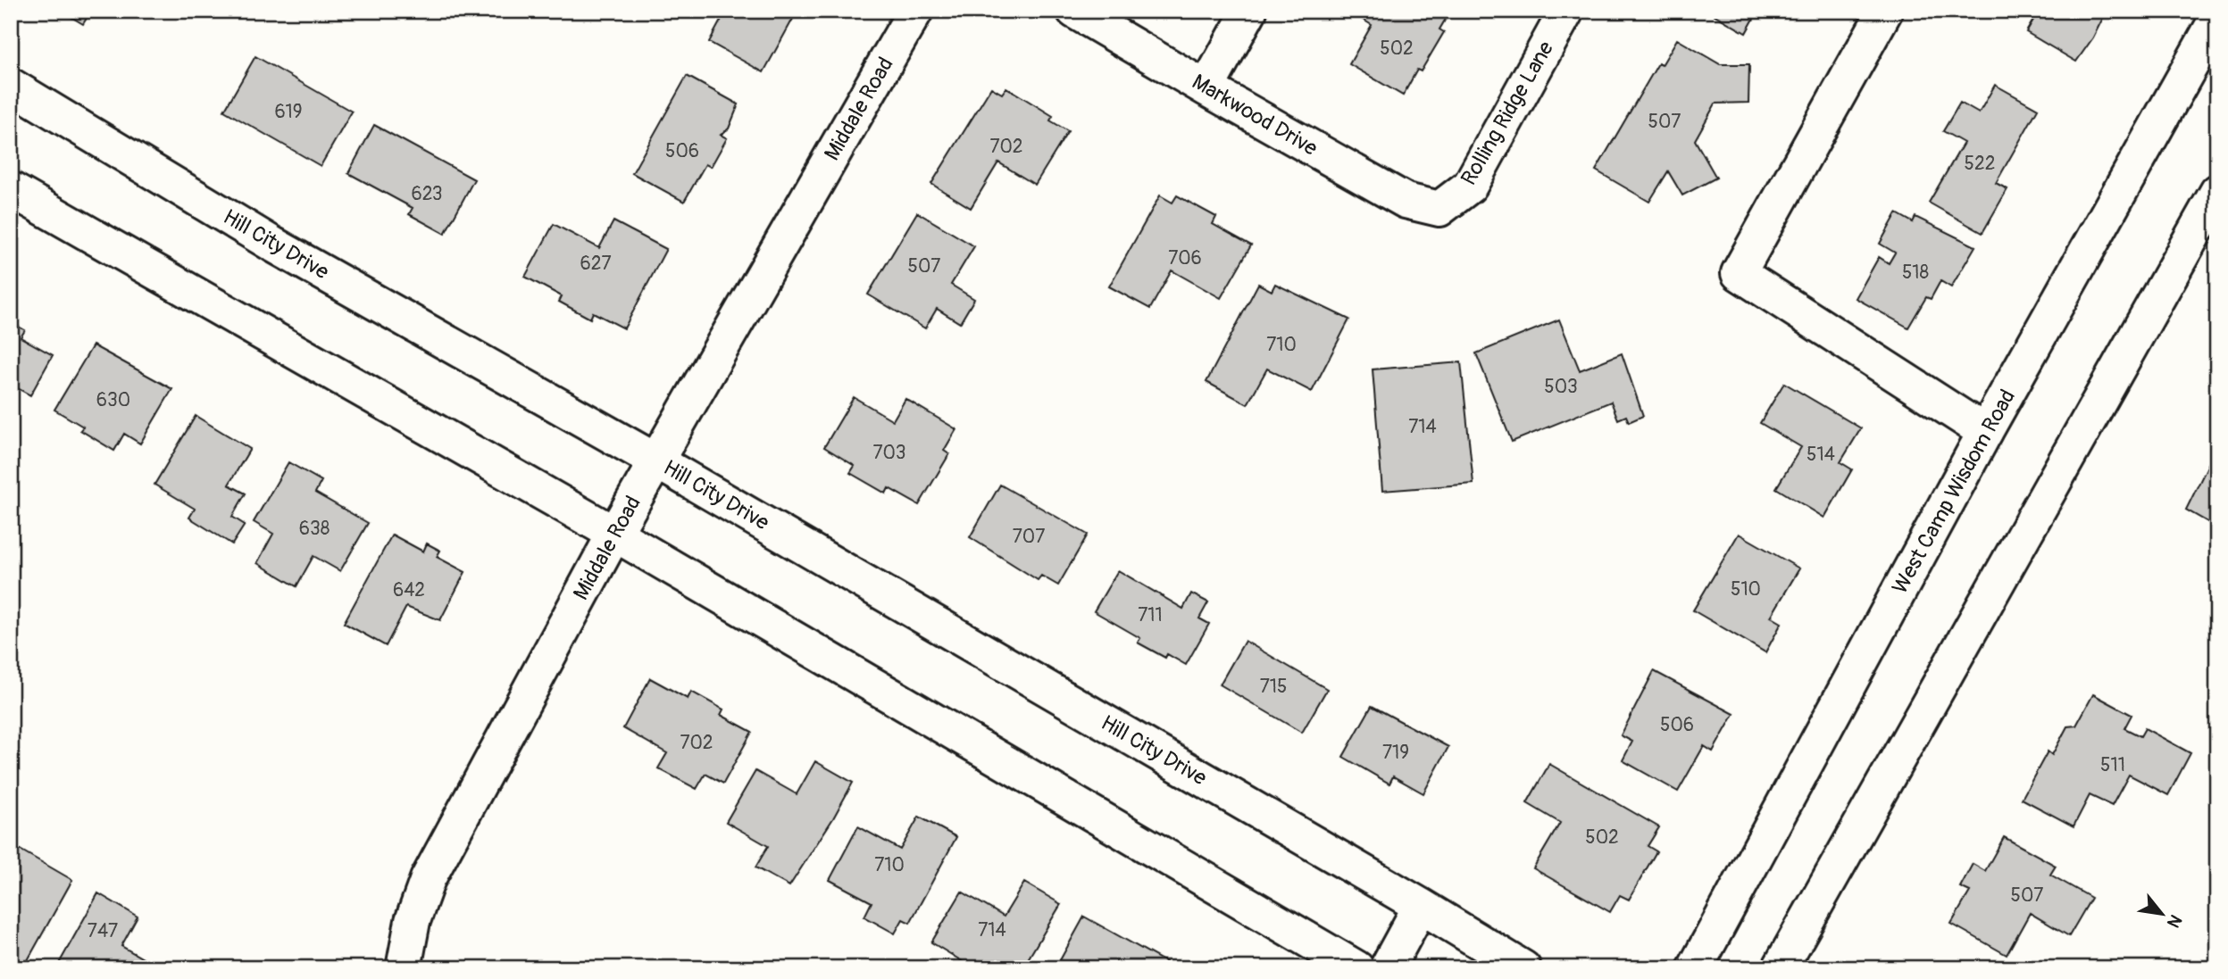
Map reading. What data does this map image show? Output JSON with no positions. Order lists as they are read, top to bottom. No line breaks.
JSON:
{"streets":{"street":["Middale Road","Rolling Ridge Lane","Markwood Drive","Hill City Drive","West Camp Wisdom Road"]},"crossings":[["Middale Road","Hill City Drive"],["Rolling Ridge Lane","Markwood Drive"]],"house_numbers":["502","619","507","702","506","522","623","706","627","507","518","710","503","630","714","703","514","638","707","510","642","711","715","506","702","719","511","502","710","507","714","747"],"north":"bottom right"}
